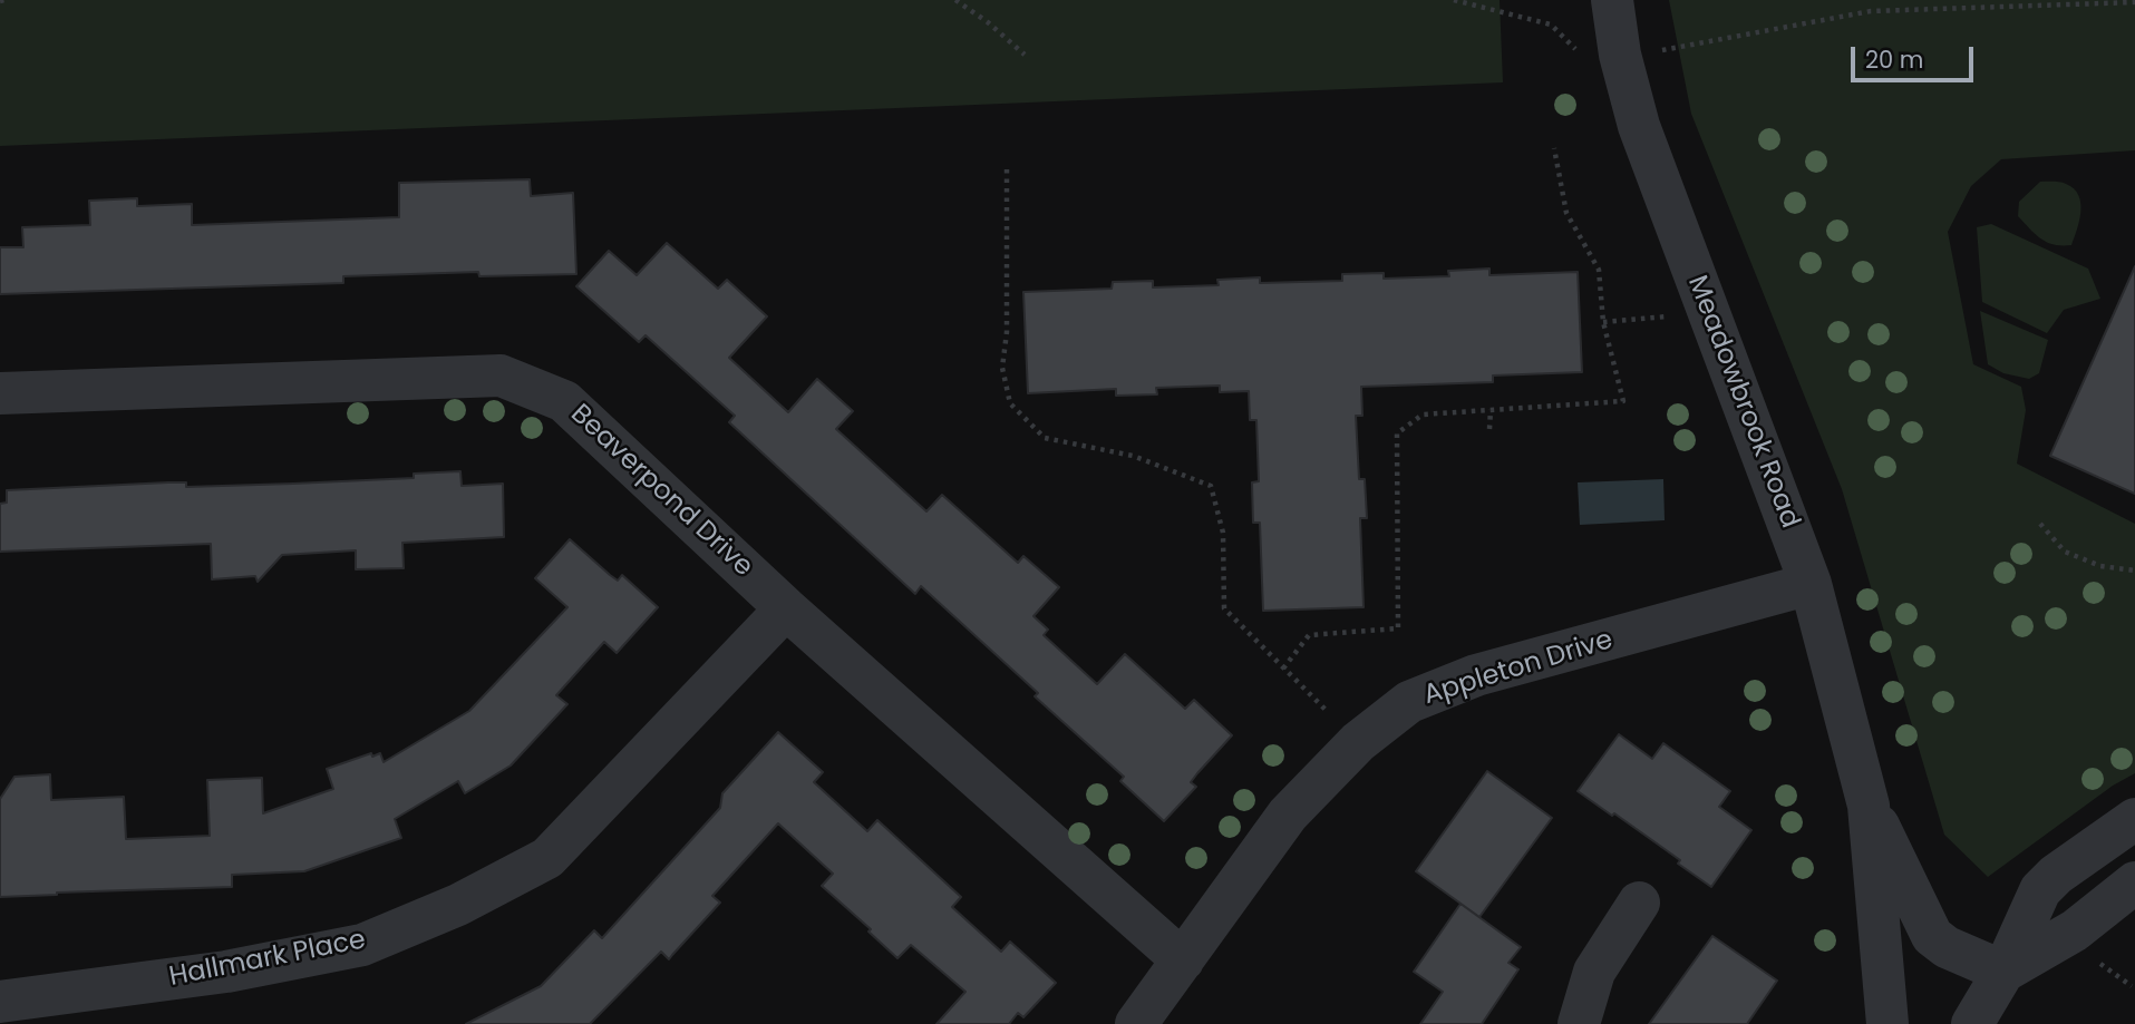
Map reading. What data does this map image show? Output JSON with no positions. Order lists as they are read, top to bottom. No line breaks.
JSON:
{"streets":{"street":["Meadowbrook Road","Beaverpond Drive","Appleton Drive","Hallmark Place"]},"crossings":[["Meadowbrook Road","Appleton Drive"],["Beaverpond Drive","Appleton Drive"],["Beaverpond Drive","Hallmark Place"]],"scale_bar":"20 m"}
